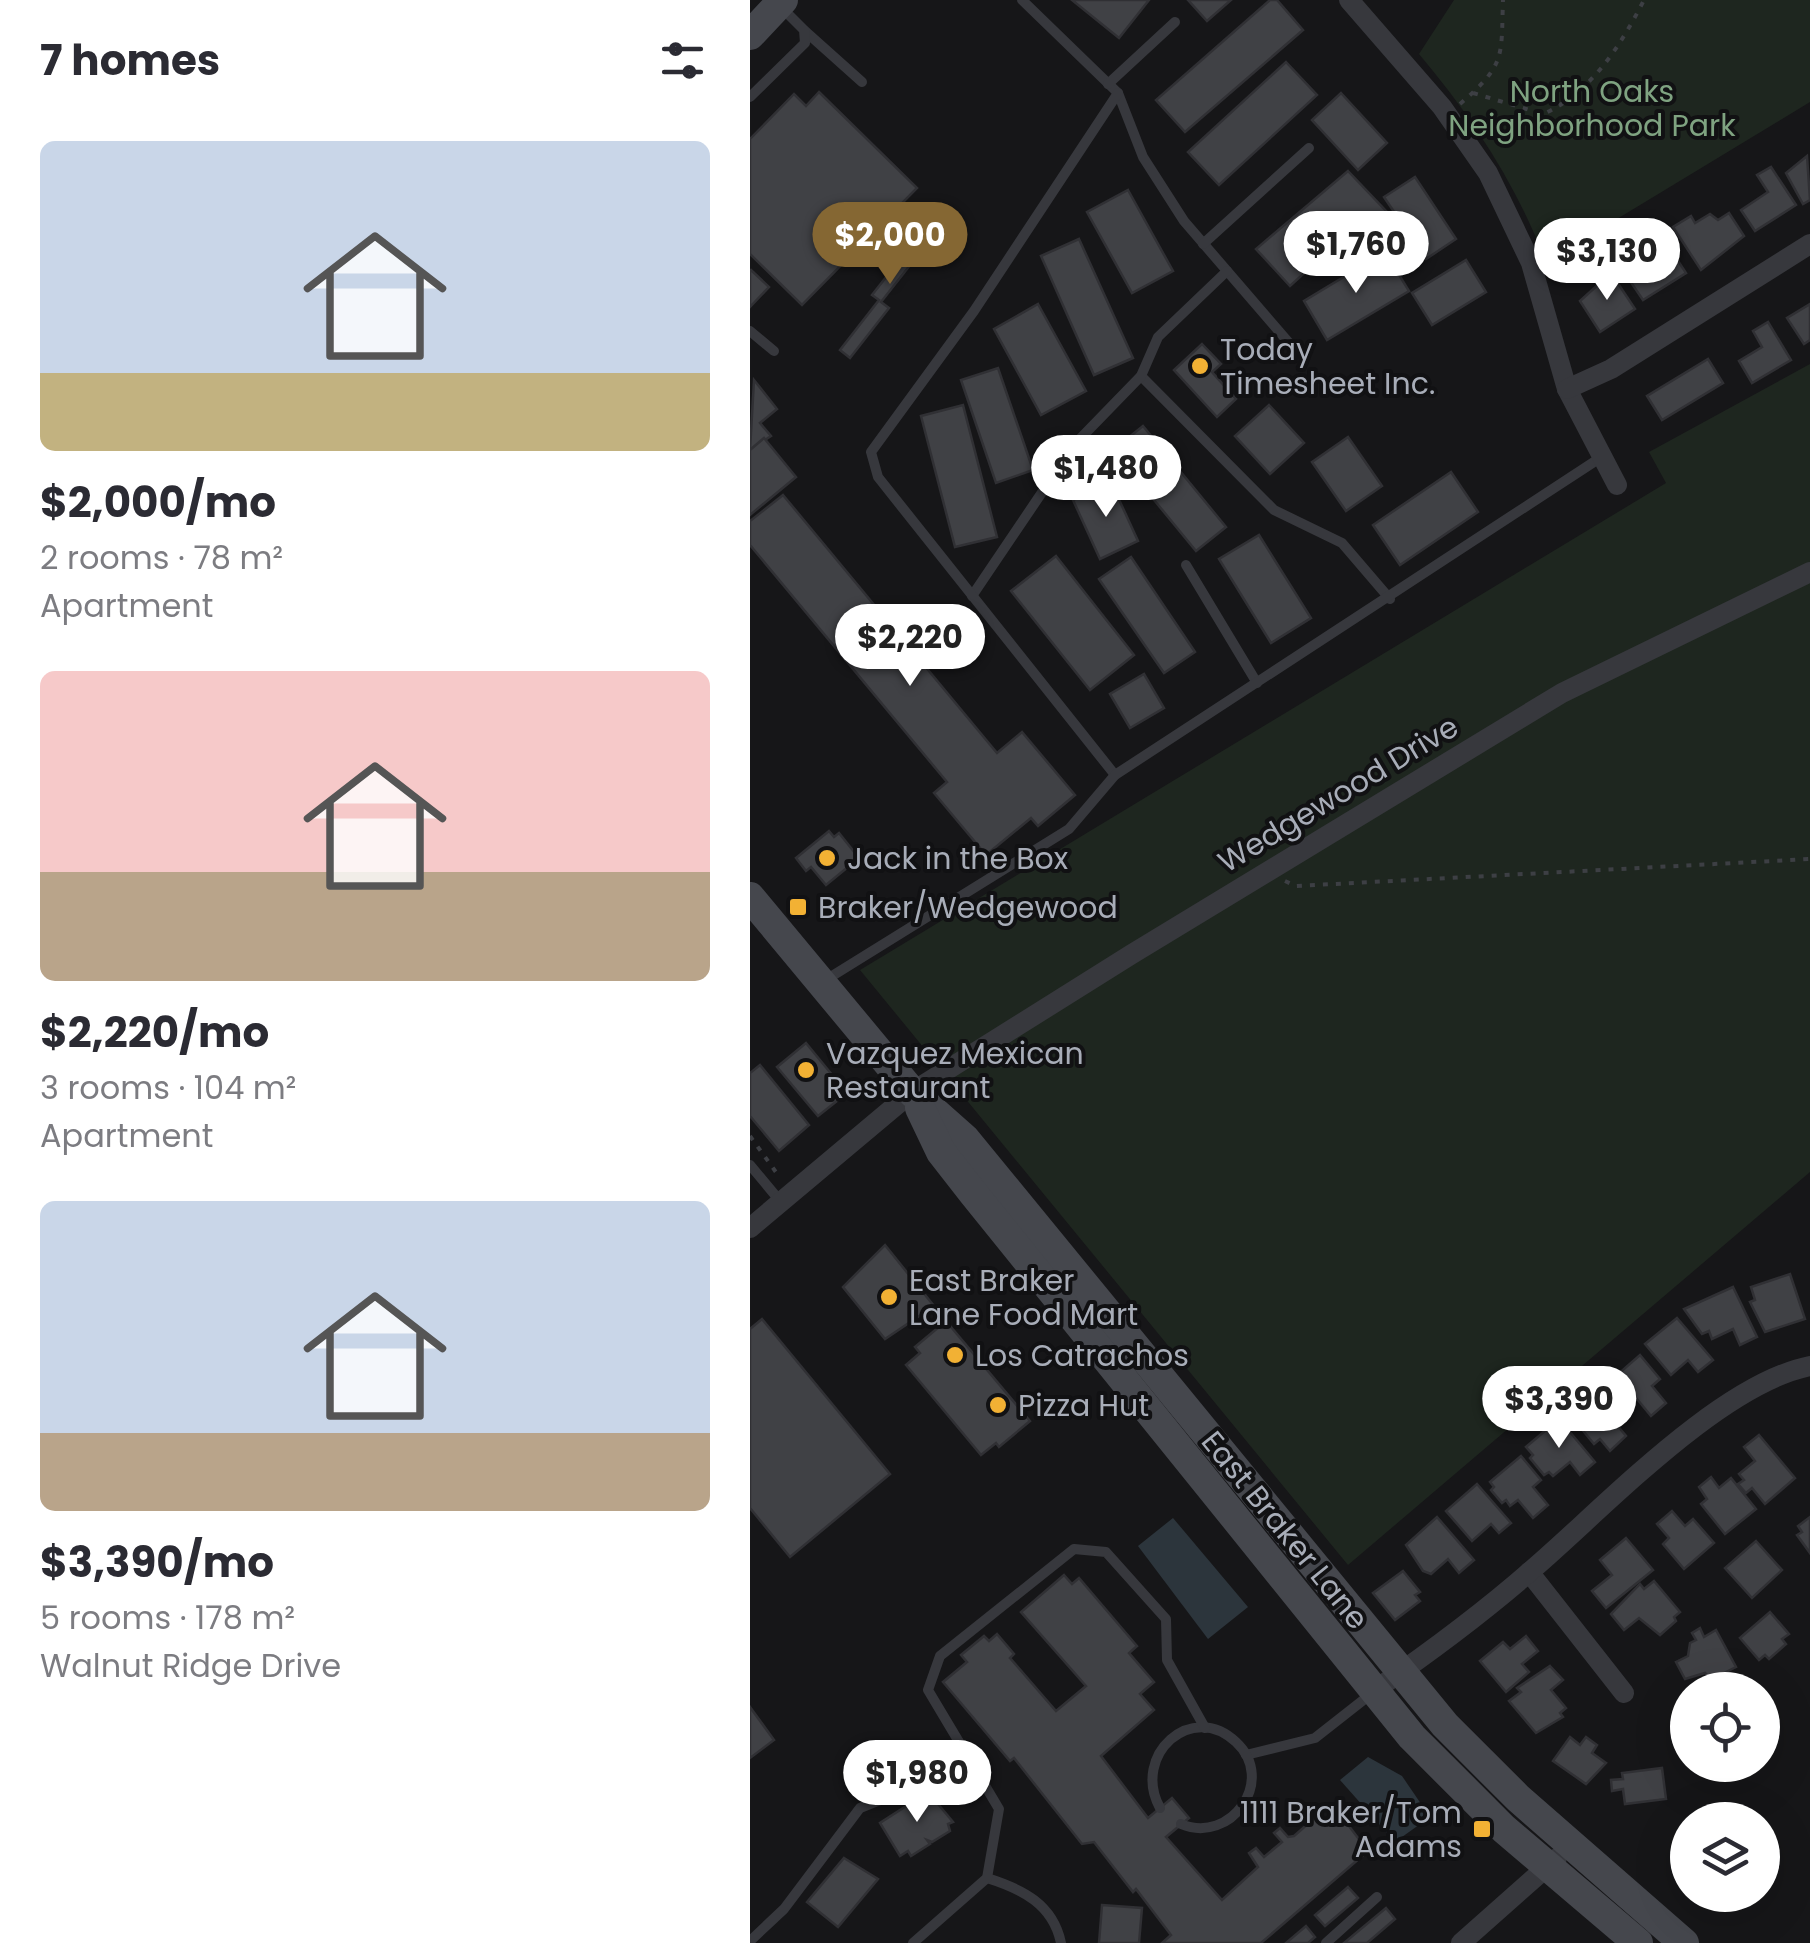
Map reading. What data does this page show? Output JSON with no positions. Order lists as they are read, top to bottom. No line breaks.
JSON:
{"streets":{"main road":["East Braker Lane"],"street":["Wedgewood Drive"]},"crossings":[["Wedgewood Drive","East Braker Lane"]],"parks":["North Oaks Neighborhood Park"],"places":{"other":["Today Timesheet Inc.","Jack in the Box","Vazquez Mexican Restaurant","East Braker Lane Food Mart","Los Catrachos","Pizza Hut"],"transit":["Braker/Wedgewood","1111 Braker/Tom Adams"]},"page":{"heading":"7 homes","list":[{"name":"$2,000/mo","note":"2 rooms · 78 m² · Apartment"},{"name":"$2,220/mo","note":"3 rooms · 104 m² · Apartment"},{"name":"$3,390/mo","note":"5 rooms · 178 m² · Walnut Ridge Drive"}],"price":["$2,000","$1,760","$3,130","$1,480","$2,220","$3,390","$1,980"]}}
